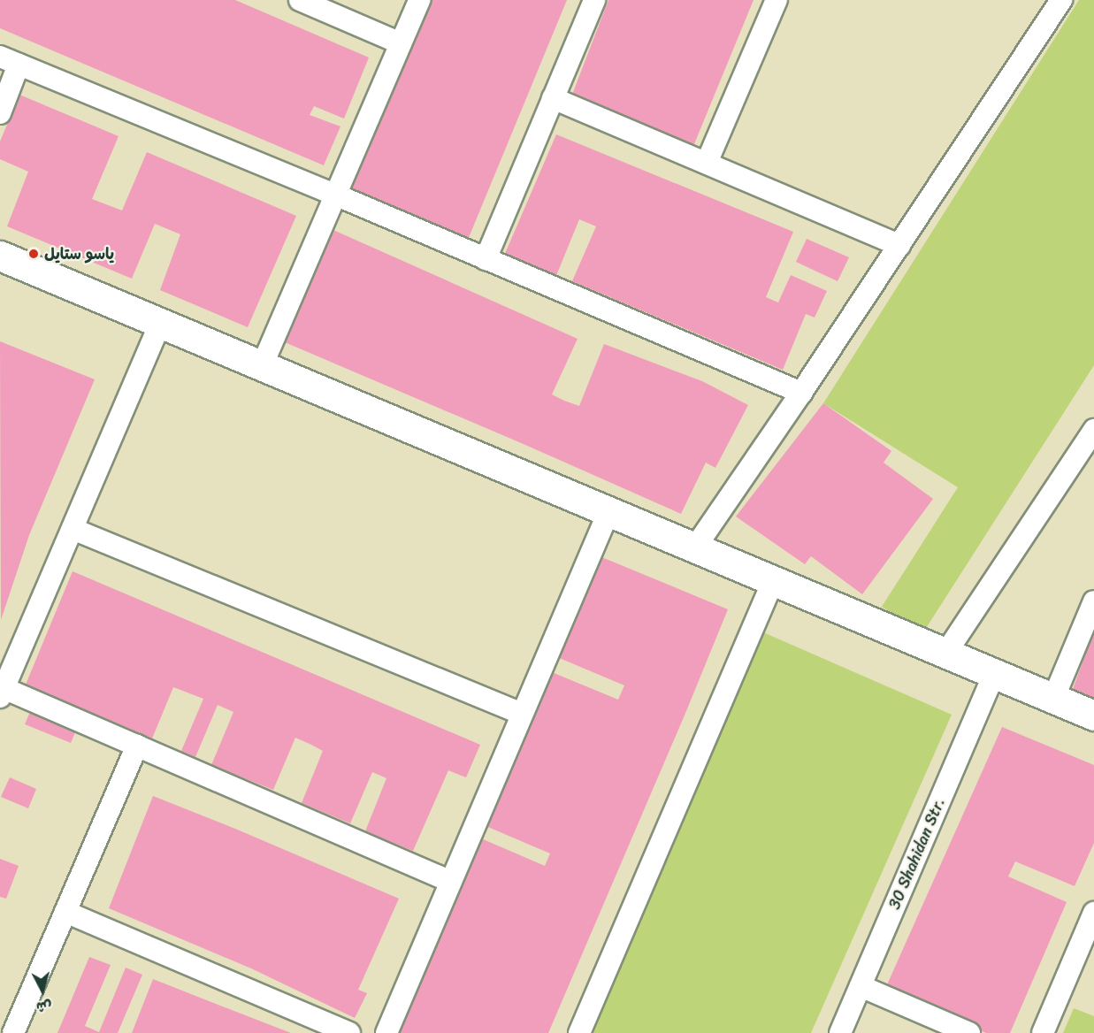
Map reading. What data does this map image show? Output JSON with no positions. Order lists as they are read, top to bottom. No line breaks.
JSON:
{"streets":{"street":["30 Shahidan Str."]},"places":["ياسو ستايل"],"north":"bottom"}
